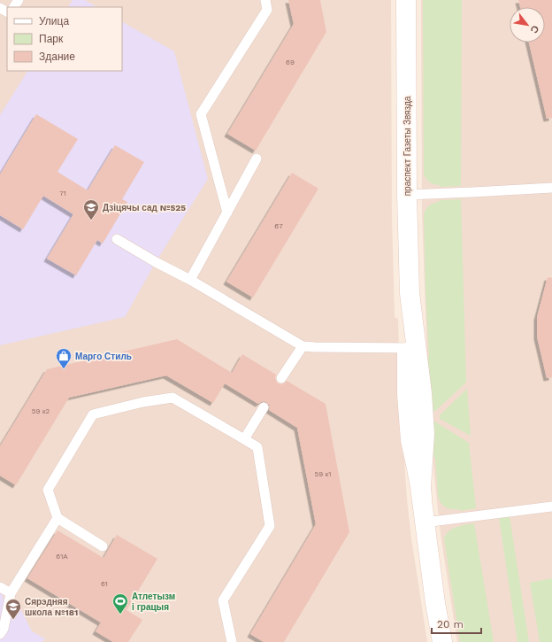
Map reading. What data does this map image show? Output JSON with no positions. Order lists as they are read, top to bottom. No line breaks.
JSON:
{"streets":{"main road":["праспект Газеты Звязда"]},"places":{"school or university":["Дзіцячы сад №525","Сярэдняя школа №181"],"shop":["Марго Стиль"],"sports":["Атлетызм і грацыя"]},"house_numbers":["69","71","67","59 к2","59 к1","61А","61"],"legend":["Улица","Парк","Здание"],"scale_bar":"20 m","north":"bottom right"}
